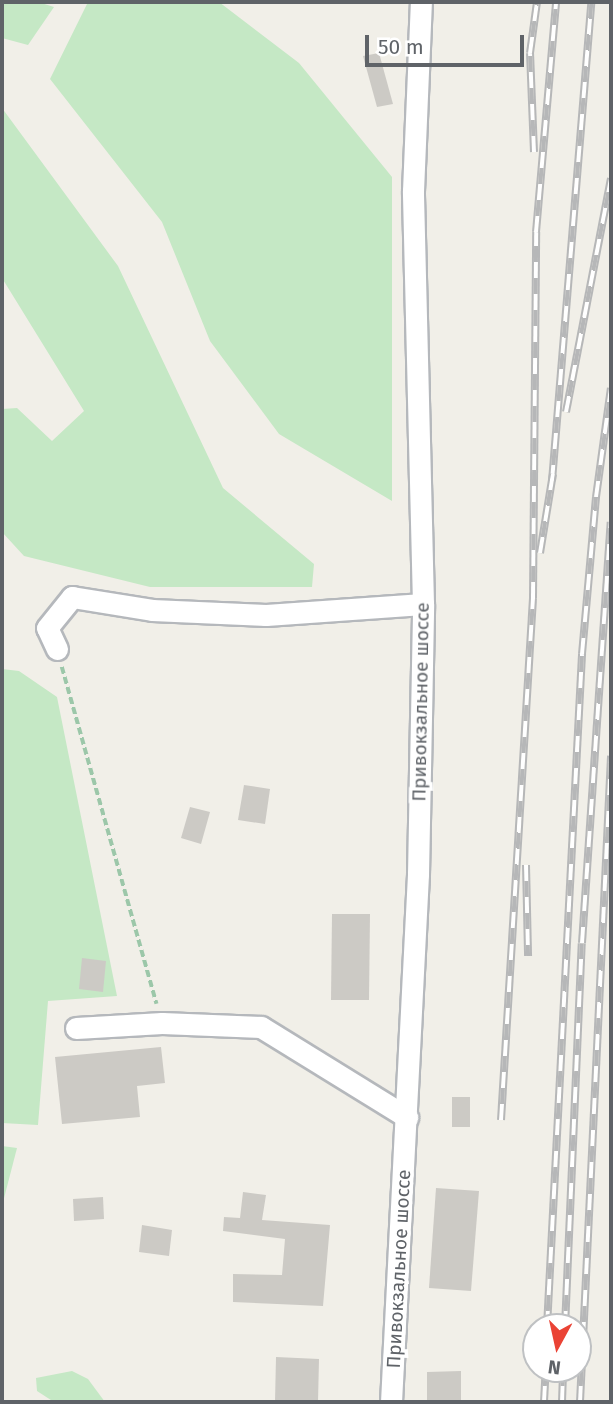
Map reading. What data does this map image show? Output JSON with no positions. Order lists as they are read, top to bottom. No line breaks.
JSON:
{"streets":{"street":["Привокзальное шоссе"]},"scale_bar":"50 m","north":"bottom"}
